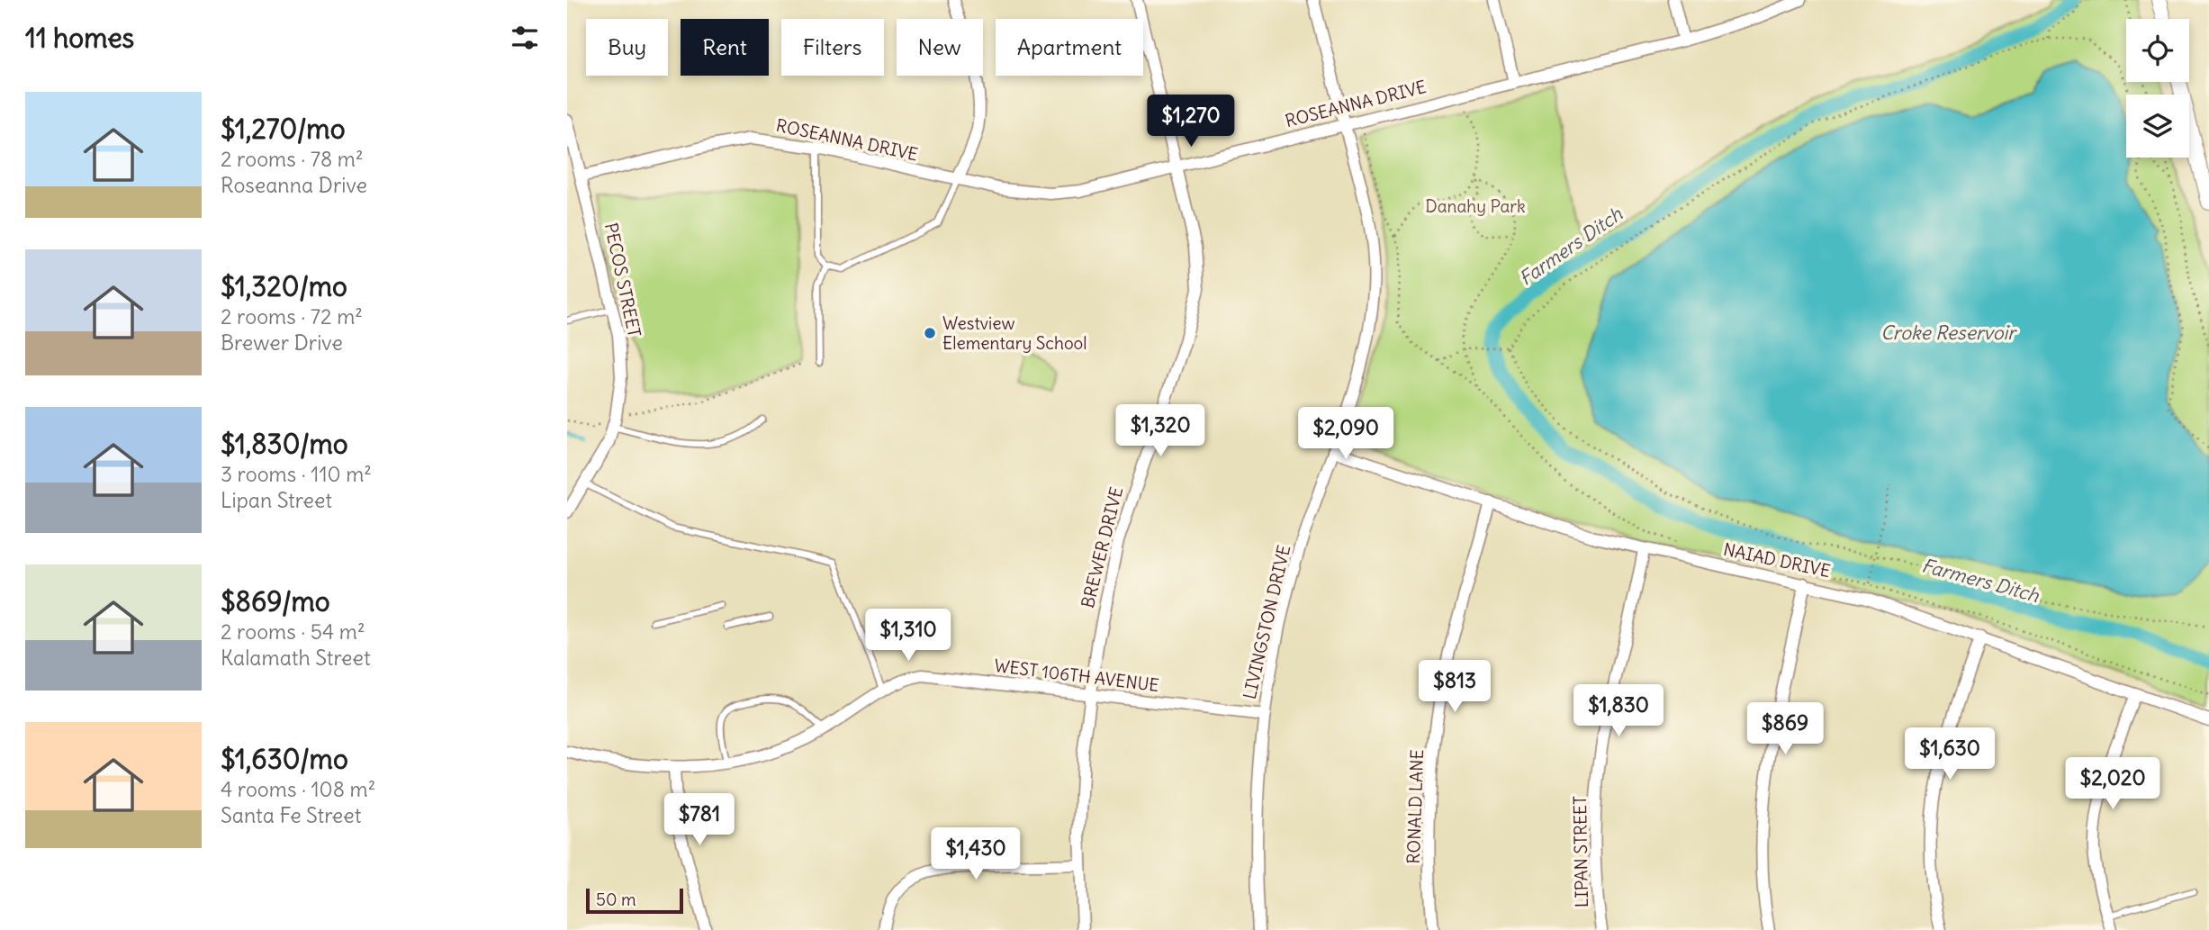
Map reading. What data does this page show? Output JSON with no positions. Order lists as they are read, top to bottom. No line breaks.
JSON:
{"streets":{"street":["ROSEANNA DRIVE","PECOS STREET","BREWER DRIVE","NAIAD DRIVE","LIVINGSTON DRIVE","WEST 106TH AVENUE","RONALD LANE","LIPAN STREET"]},"crossings":[["ROSEANNA DRIVE","PECOS STREET"],["ROSEANNA DRIVE","BREWER DRIVE"],["ROSEANNA DRIVE","LIVINGSTON DRIVE"],["BREWER DRIVE","WEST 106TH AVENUE"],["NAIAD DRIVE","LIVINGSTON DRIVE"],["NAIAD DRIVE","RONALD LANE"],["NAIAD DRIVE","LIPAN STREET"],["LIVINGSTON DRIVE","WEST 106TH AVENUE"]],"water":["Farmers Ditch","Croke Reservoir"],"parks":["Danahy Park"],"places":["Westview Elementary School"],"scale_bar":"50 m","page":{"heading":"11 homes","chip":["Buy","Rent","Filters","New","Apartment"],"list":[{"name":"$1,270/mo","note":"2 rooms · 78 m² · Roseanna Drive"},{"name":"$1,320/mo","note":"2 rooms · 72 m² · Brewer Drive"},{"name":"$1,830/mo","note":"3 rooms · 110 m² · Lipan Street"},{"name":"$869/mo","note":"2 rooms · 54 m² · Kalamath Street"},{"name":"$1,630/mo","note":"4 rooms · 108 m² · Santa Fe Street"}],"price":["$1,270","$1,320","$2,090","$1,310","$813","$1,830","$869","$1,630","$2,020","$781","$1,430"],"scale":"50 m"}}
